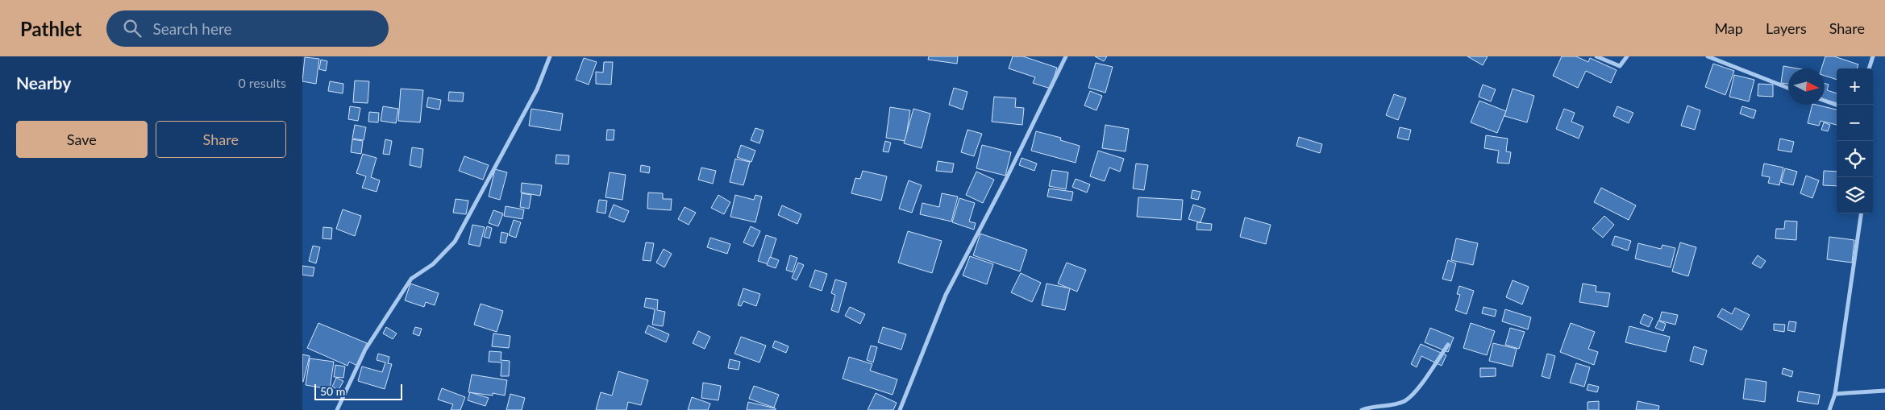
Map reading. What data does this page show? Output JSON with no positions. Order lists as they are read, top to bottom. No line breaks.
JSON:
{"scale_bar":"50 m","north":"right","page":{"header":"Pathlet","search":"Search here","nav":["Map","Layers","Share"],"heading":["Nearby","0 results"],"map_buttons":["+","−"],"buttons":["Save","Share"],"scale":"50 m"}}
